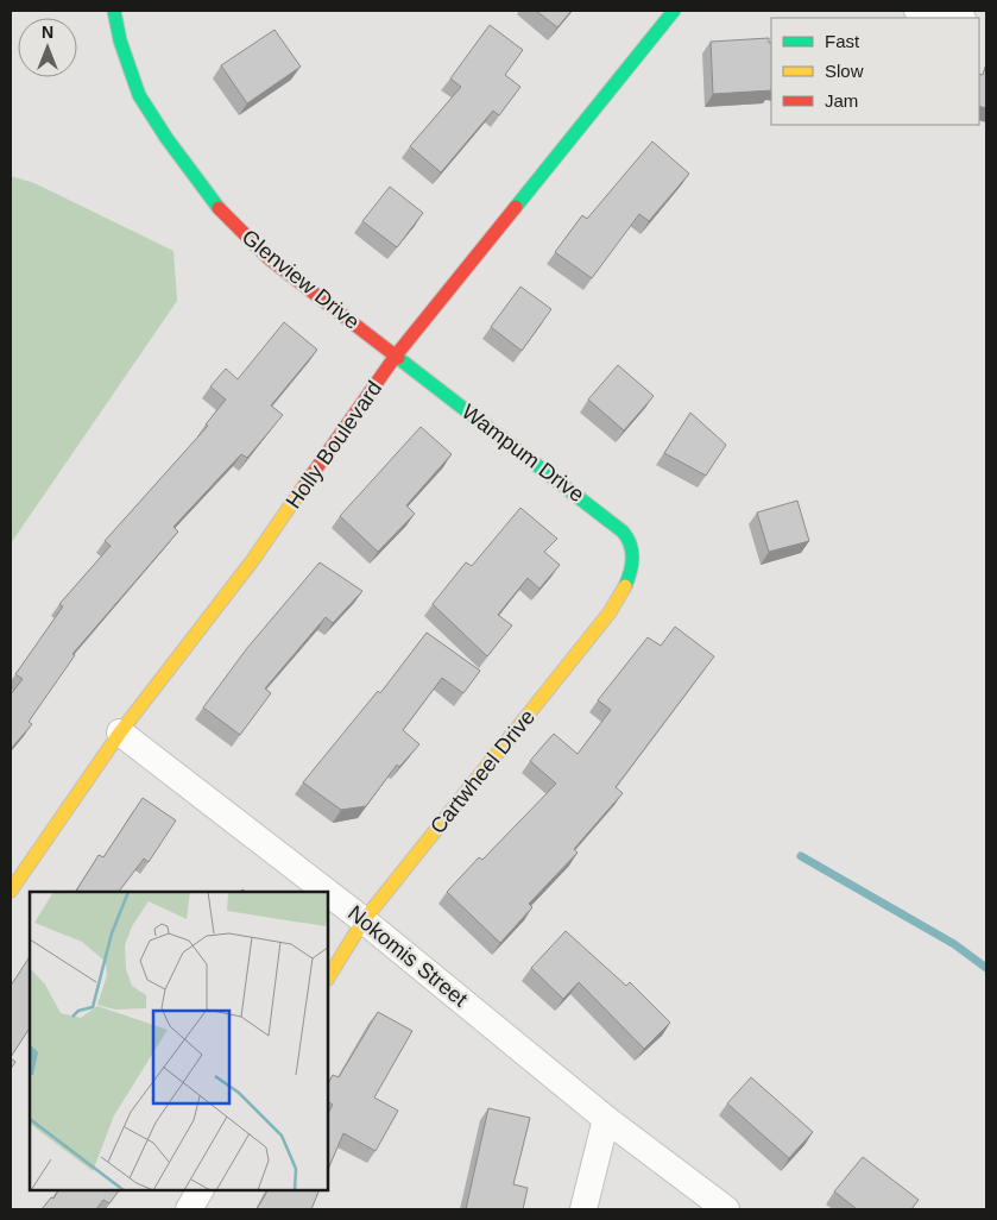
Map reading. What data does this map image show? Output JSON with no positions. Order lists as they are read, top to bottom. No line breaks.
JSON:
{"streets":{"street":["Glenview Drive","Holly Boulevard","Wampum Drive","Cartwheel Drive","Nokomis Street"]},"crossings":[["Glenview Drive","Holly Boulevard"],["Glenview Drive","Wampum Drive"],["Holly Boulevard","Wampum Drive"],["Holly Boulevard","Nokomis Street"],["Wampum Drive","Cartwheel Drive"],["Cartwheel Drive","Nokomis Street"]],"legend":["Fast","Slow","Jam"],"north":"top"}
